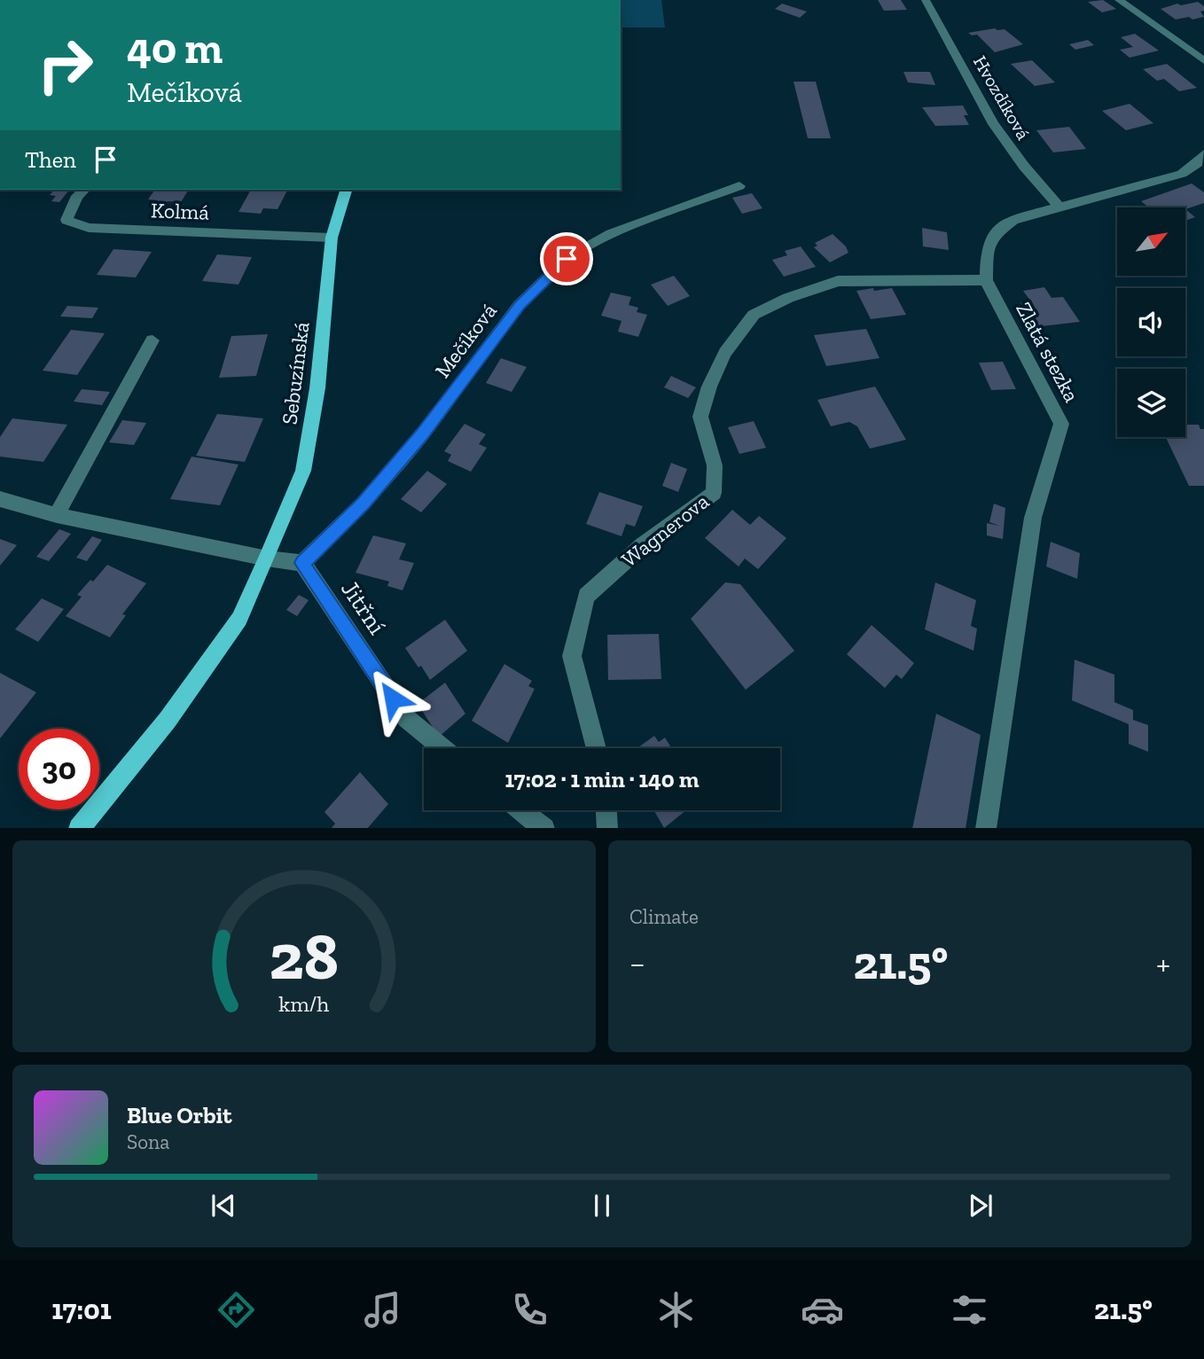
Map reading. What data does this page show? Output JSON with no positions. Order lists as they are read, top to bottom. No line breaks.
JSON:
{"streets":{"main road":["Sebuzínská"],"street":["Hvozdíková","Kolmá","Mečíková","Zlatá stezka","Wagnerova","Jitřní"]},"crossings":[["Kolmá","Sebuzínská"],["Mečíková","Jitřní"],["Zlatá stezka","Wagnerova"]],"north":"top right","page":{"turn":["40 m","Mečíková"],"then":"Then","limit":"30","trip":"17:02 · 1 min · 140 m","tile":"Climate","heat":["−","21.5°","+"],"song":["Blue Orbit","Sona"],"tabs":["17:01","21.5°"],"gauge":["28","km/h"]}}
